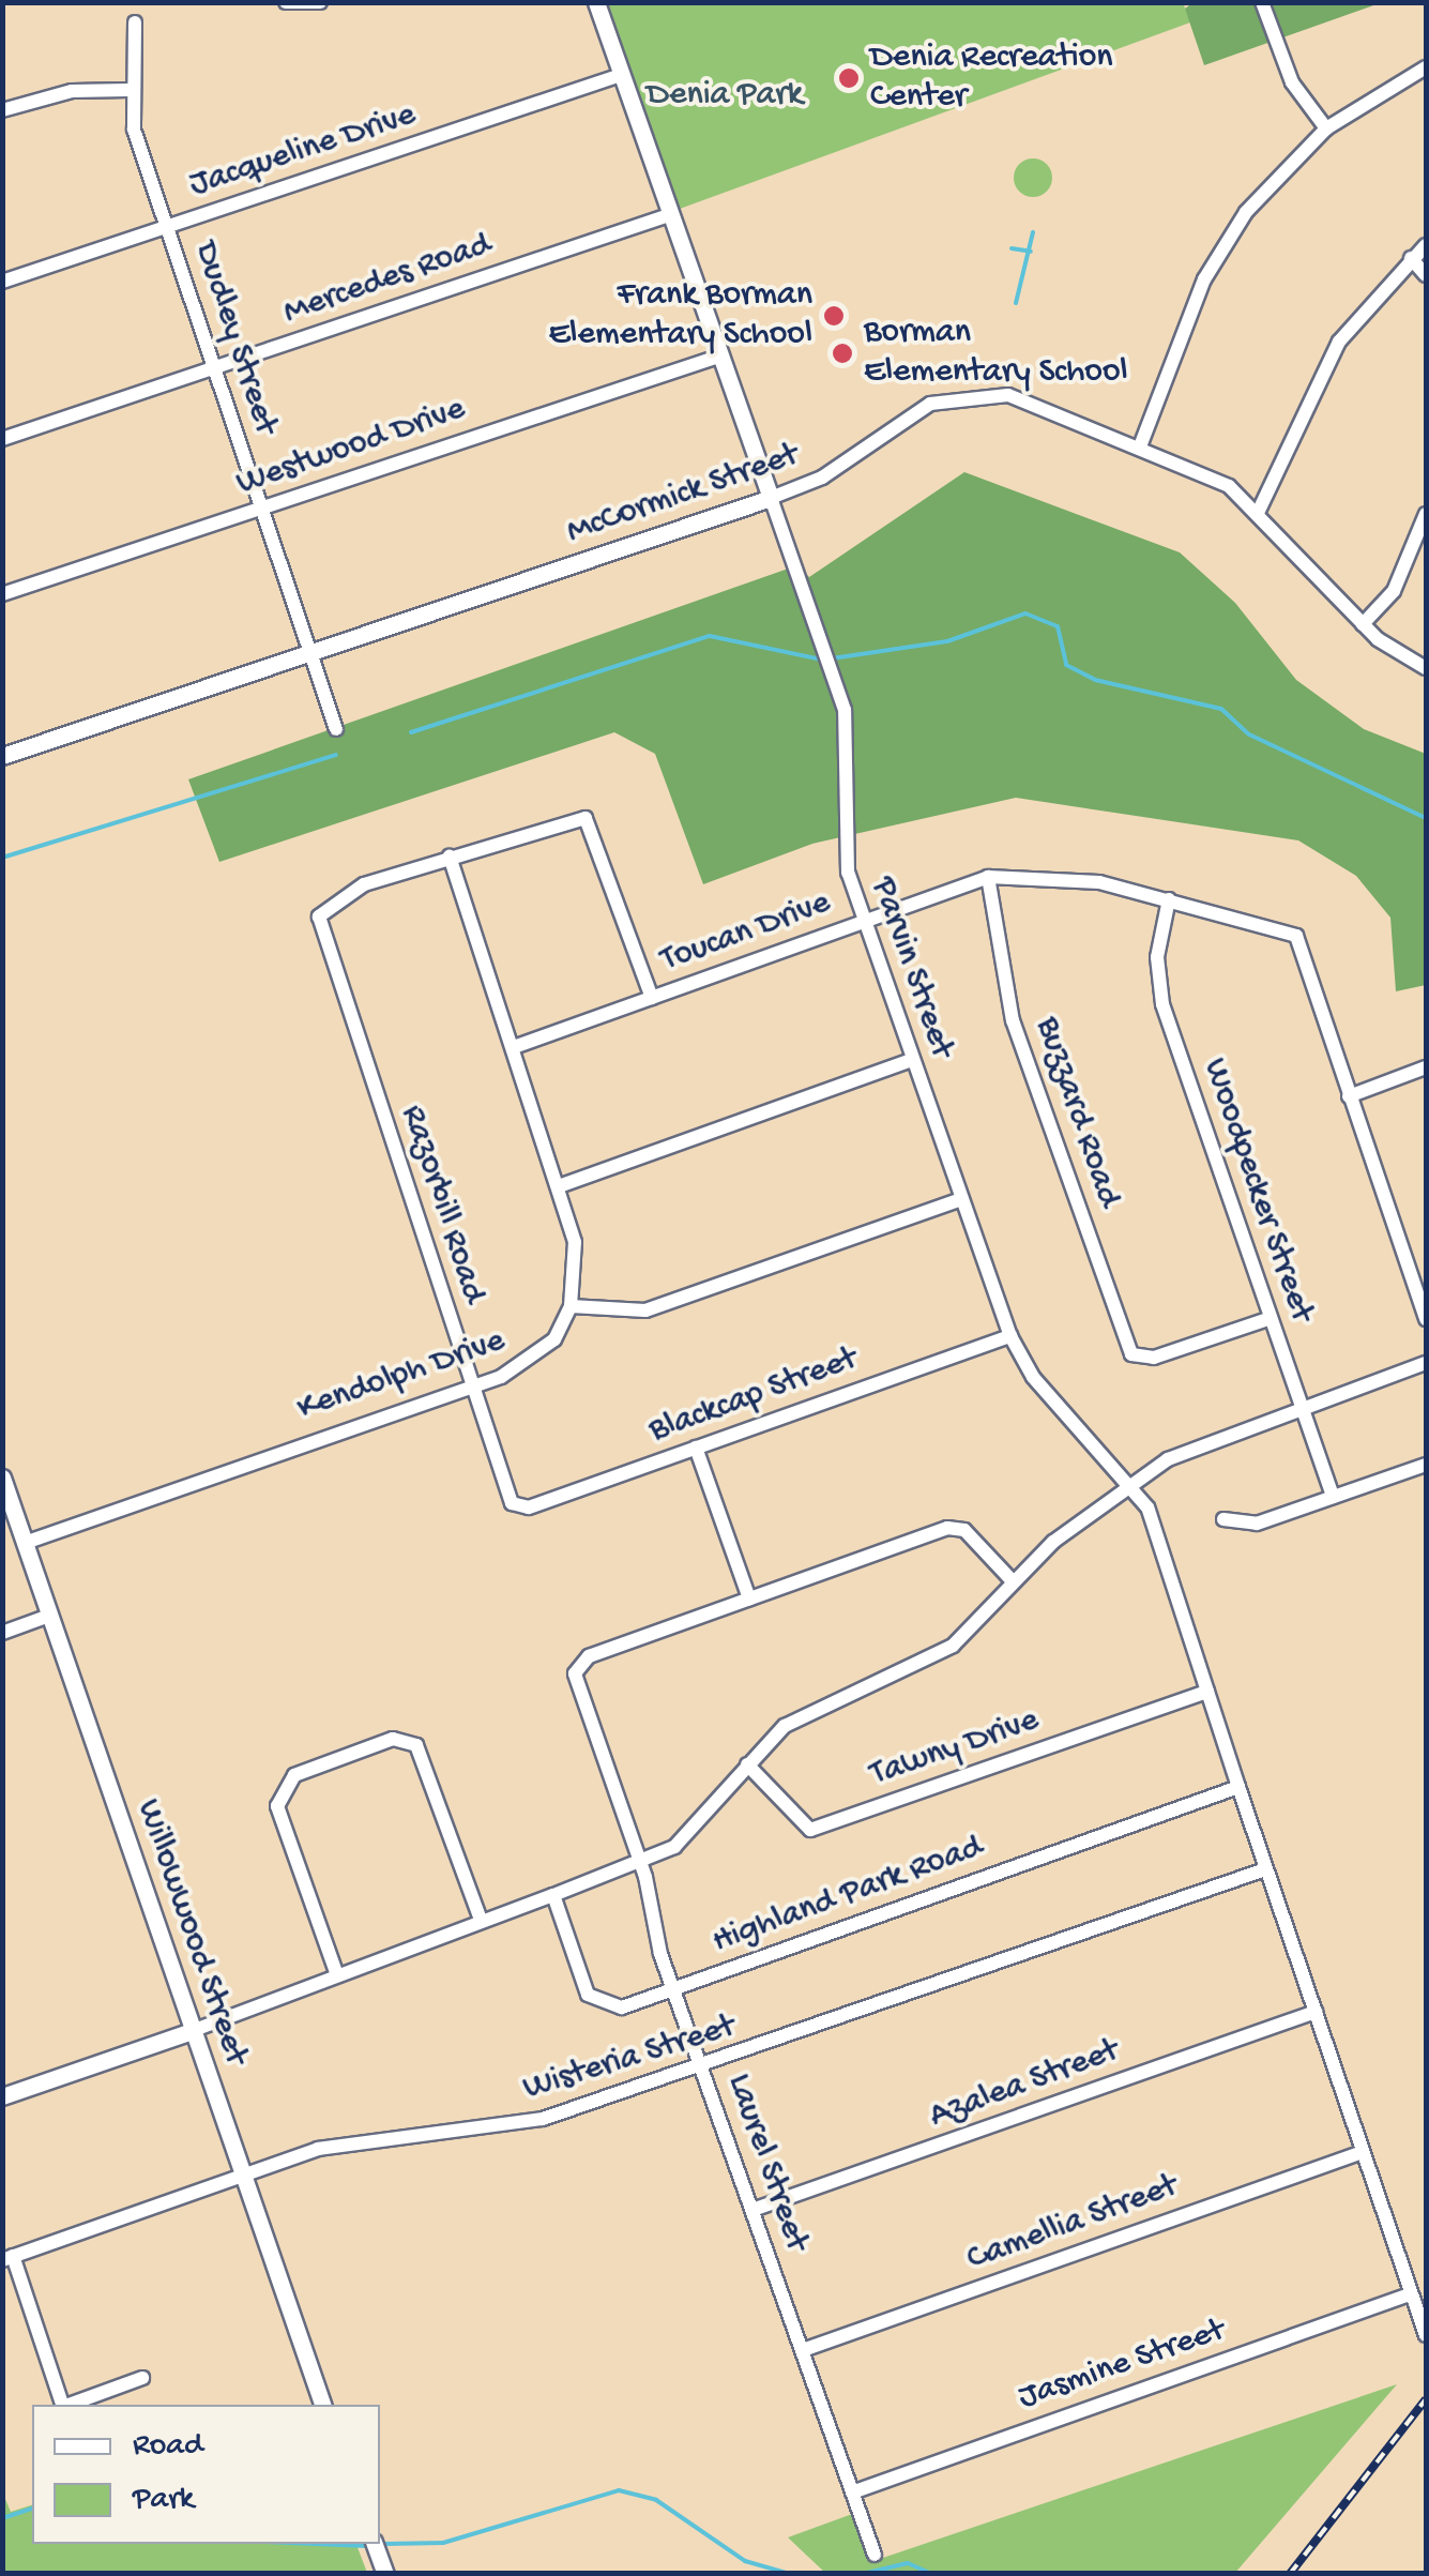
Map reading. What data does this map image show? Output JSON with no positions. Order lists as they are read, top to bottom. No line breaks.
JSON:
{"streets":{"street":["Jacqueline Drive","Mercedes Road","Dudley Street","Westwood Drive","McCormick Street","Toucan Drive","Parvin Street","Buzzard Road","Woodpecker Street","Razorbill Road","Kendolph Drive","Blackcap Street","Tawny Drive","Highland Park Road","Willowwood Street","Wisteria Street","Azalea Street","Laurel Street","Camellia Street","Jasmine Street"]},"crossings":[["Jacqueline Drive","Dudley Street"],["Jacqueline Drive","Parvin Street"],["Mercedes Road","Dudley Street"],["Mercedes Road","Parvin Street"],["Dudley Street","Westwood Drive"],["Dudley Street","McCormick Street"],["Westwood Drive","Parvin Street"],["McCormick Street","Parvin Street"],["Toucan Drive","Parvin Street"],["Toucan Drive","Buzzard Road"],["Toucan Drive","Woodpecker Street"],["Parvin Street","Blackcap Street"],["Parvin Street","Tawny Drive"],["Parvin Street","Highland Park Road"],["Buzzard Road","Woodpecker Street"],["Razorbill Road","Kendolph Drive"],["Razorbill Road","Blackcap Street"],["Kendolph Drive","Willowwood Street"],["Highland Park Road","Laurel Street"],["Willowwood Street","Wisteria Street"],["Wisteria Street","Laurel Street"],["Azalea Street","Laurel Street"],["Laurel Street","Camellia Street"],["Laurel Street","Jasmine Street"]],"parks":["Denia Park"],"places":["Denia Recreation Center","Frank Borman Elementary School","Borman Elementary School"],"legend":["Road","Park"]}
